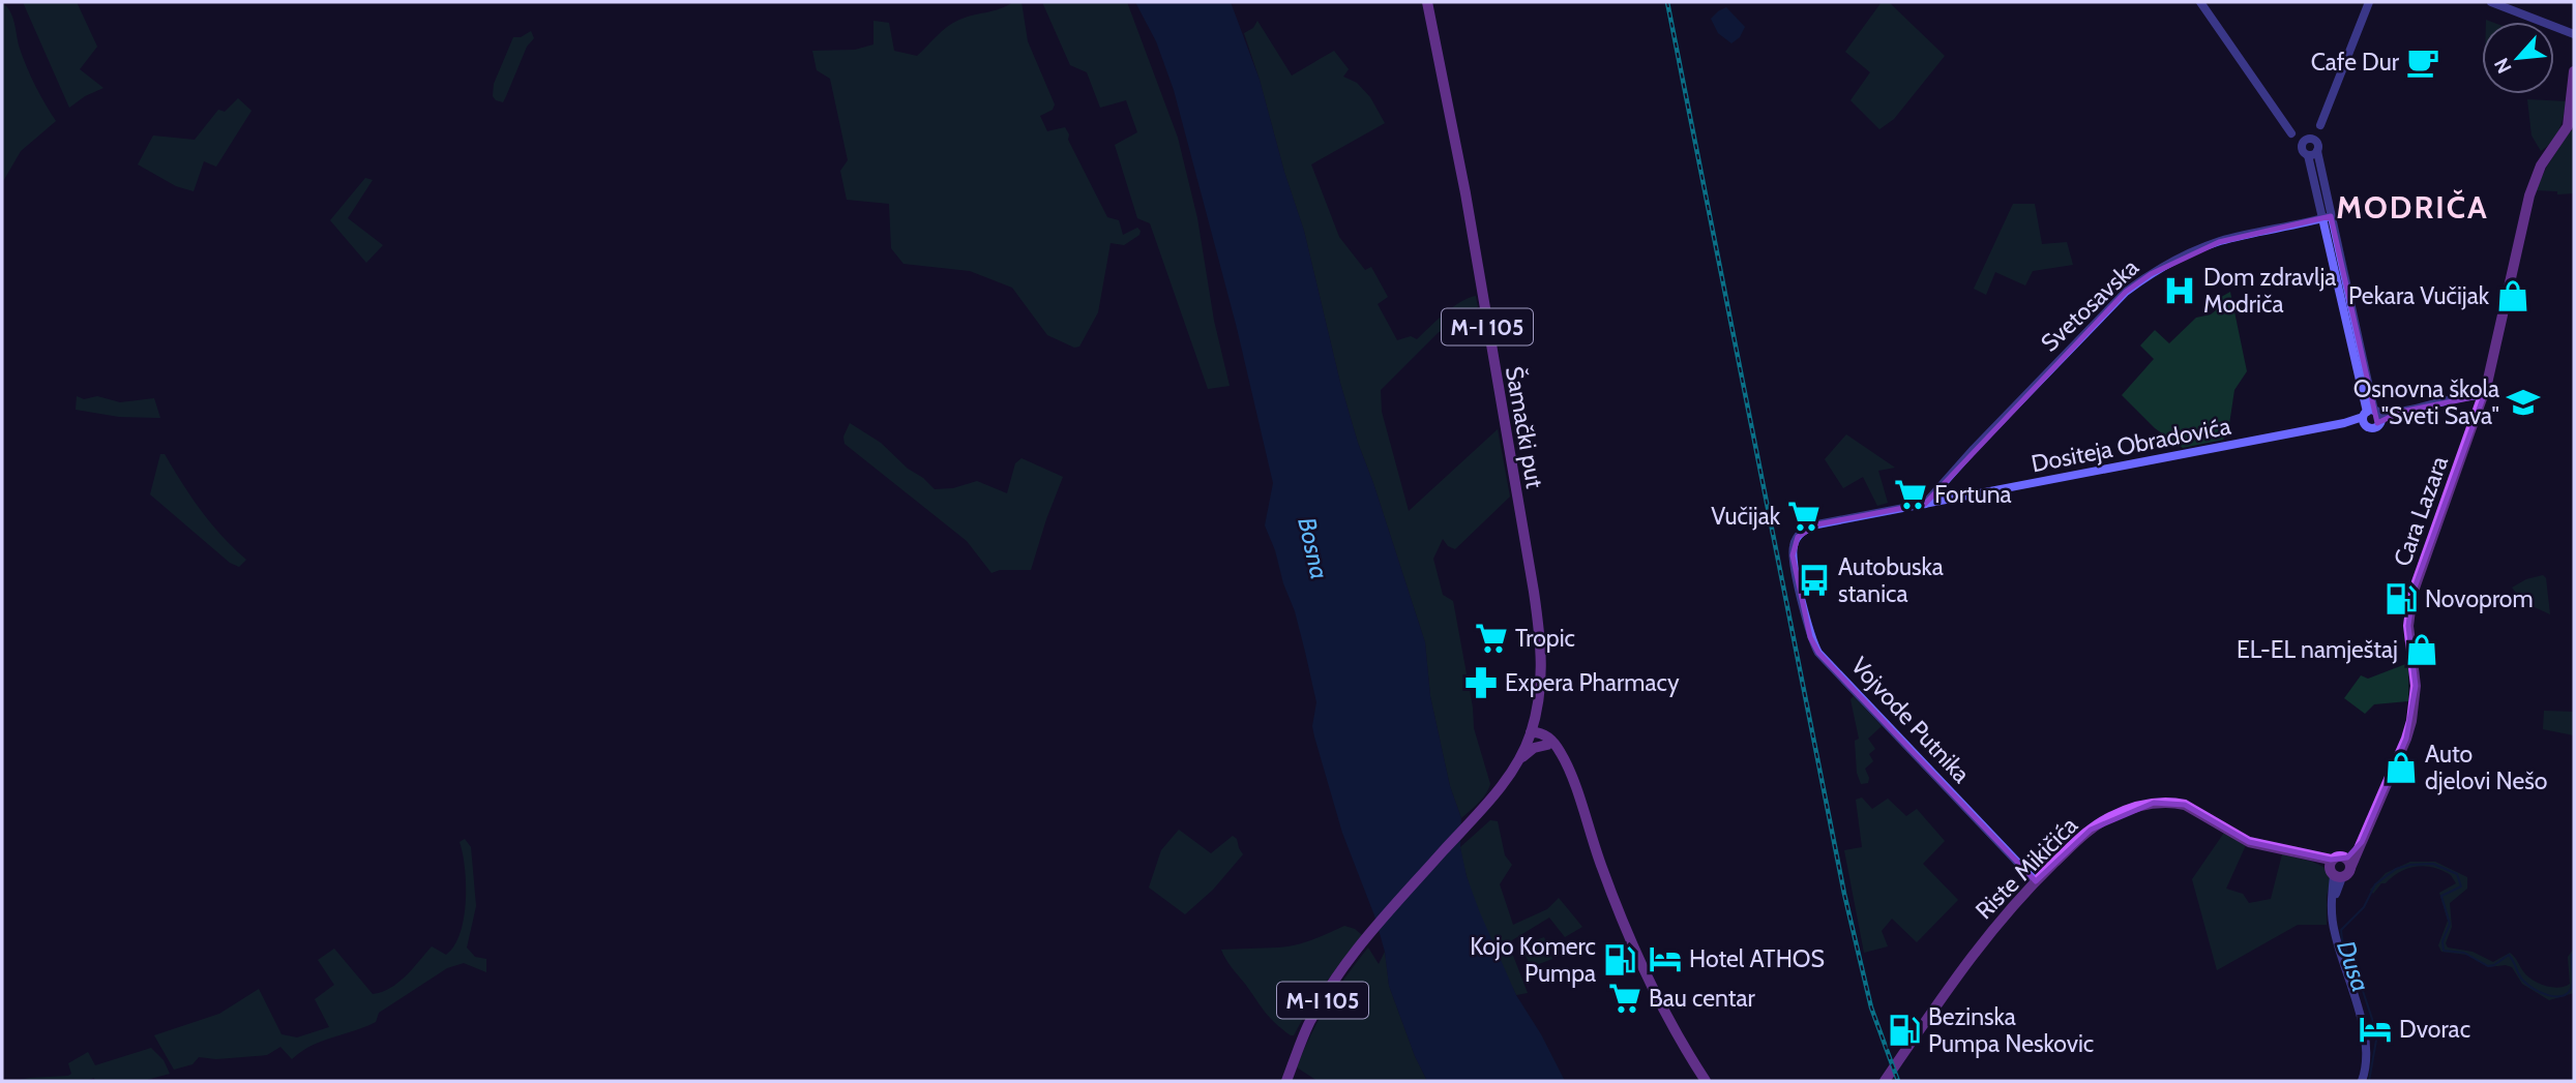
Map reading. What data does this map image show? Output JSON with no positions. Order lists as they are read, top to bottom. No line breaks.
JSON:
{"streets":{"main road":["M-I 105","Šamački put","Cara Lazara","Riste Mikičića"],"street":["Svetosavska","Dositeja Obradovića","Vojvode Putnika"]},"crossings":[["Svetosavska","Dositeja Obradovića"],["M-I 105","Šamački put"],["Dositeja Obradovića","Cara Lazara"],["Dositeja Obradovića","Vojvode Putnika"],["Cara Lazara","Riste Mikičića"],["Vojvode Putnika","Riste Mikičića"]],"districts":["MODRIČA"],"water":["Bosna","Dusa"],"places":{"cafe":["Cafe Dur"],"hospital":["Dom zdravlja Modriča"],"shop":["Pekara Vučijak","EL-EL namještaj","Auto djelovi Nešo"],"school or university":["Osnovna škola \"Sveti Sava\""],"supermarket":["Fortuna","Vučijak","Tropic","Bau centar"],"bus stop":["Autobuska stanica"],"fuel station":["Novoprom","Kojo Komerc Pumpa","Bezinska Pumpa Neskovic"],"pharmacy":["Expera Pharmacy"],"hotel":["Hotel ATHOS","Dvorac"]},"north":"bottom left"}
